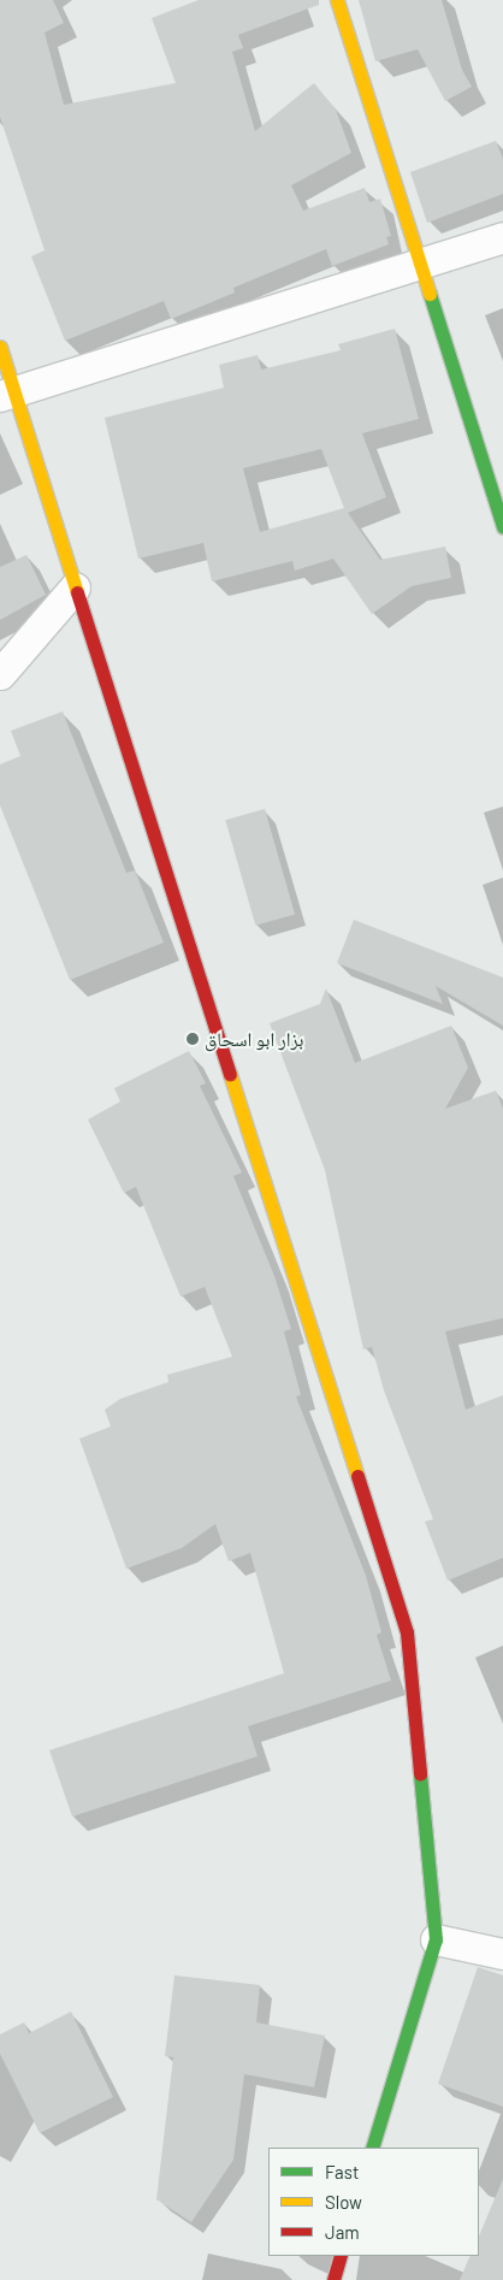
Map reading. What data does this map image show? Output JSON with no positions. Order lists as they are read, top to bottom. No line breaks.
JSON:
{"places":["بزار ابو اسحاق"],"legend":["Fast","Slow","Jam"]}
